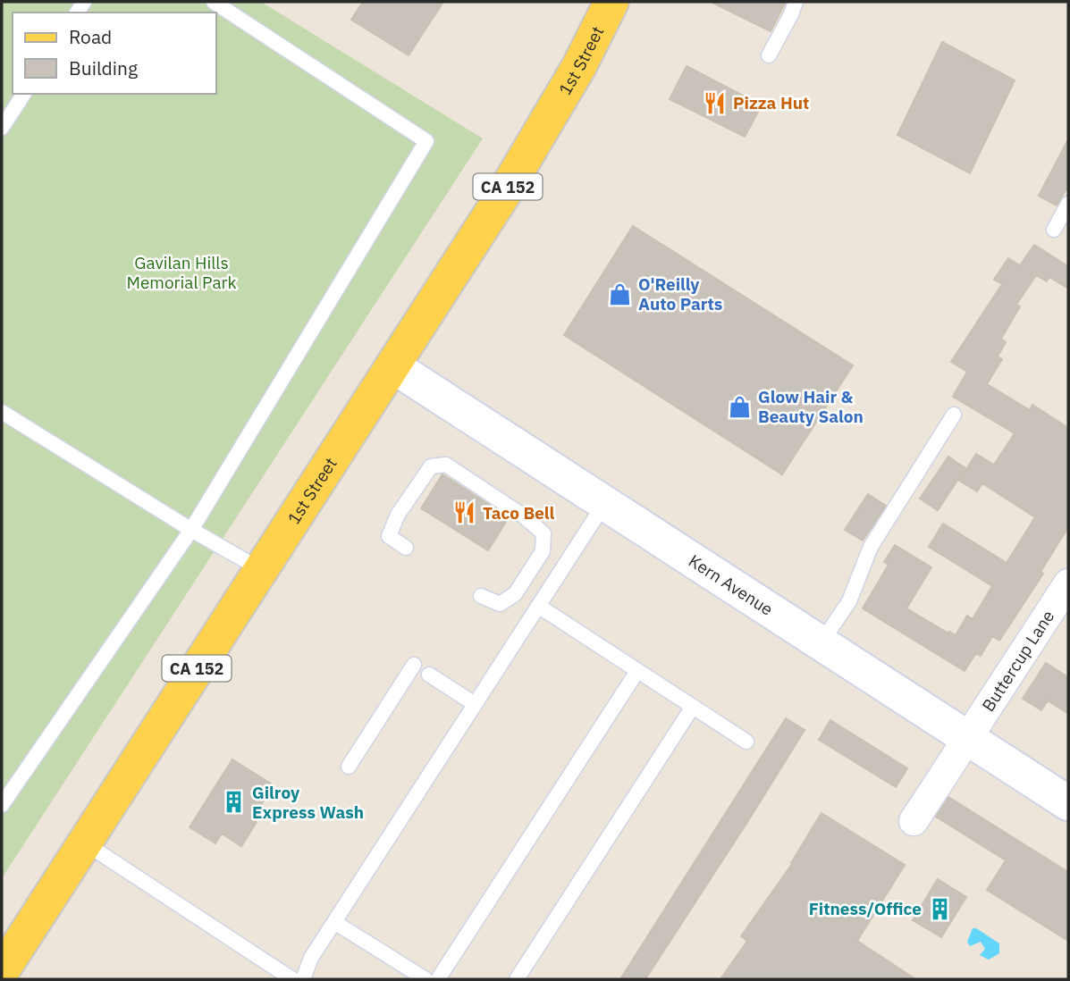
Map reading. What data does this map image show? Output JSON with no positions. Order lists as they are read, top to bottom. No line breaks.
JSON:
{"streets":{"main road":["1st Street","CA 152"],"street":["Kern Avenue","Buttercup Lane"]},"crossings":[["1st Street","Kern Avenue"],["Kern Avenue","Buttercup Lane"]],"parks":["Gavilan Hills Memorial Park"],"places":{"restaurant":["Pizza Hut","Taco Bell"],"shop":["O'Reilly Auto Parts","Glow Hair & Beauty Salon"],"building":["Gilroy Express Wash","Fitness/Office"]},"legend":["Road","Building"]}
